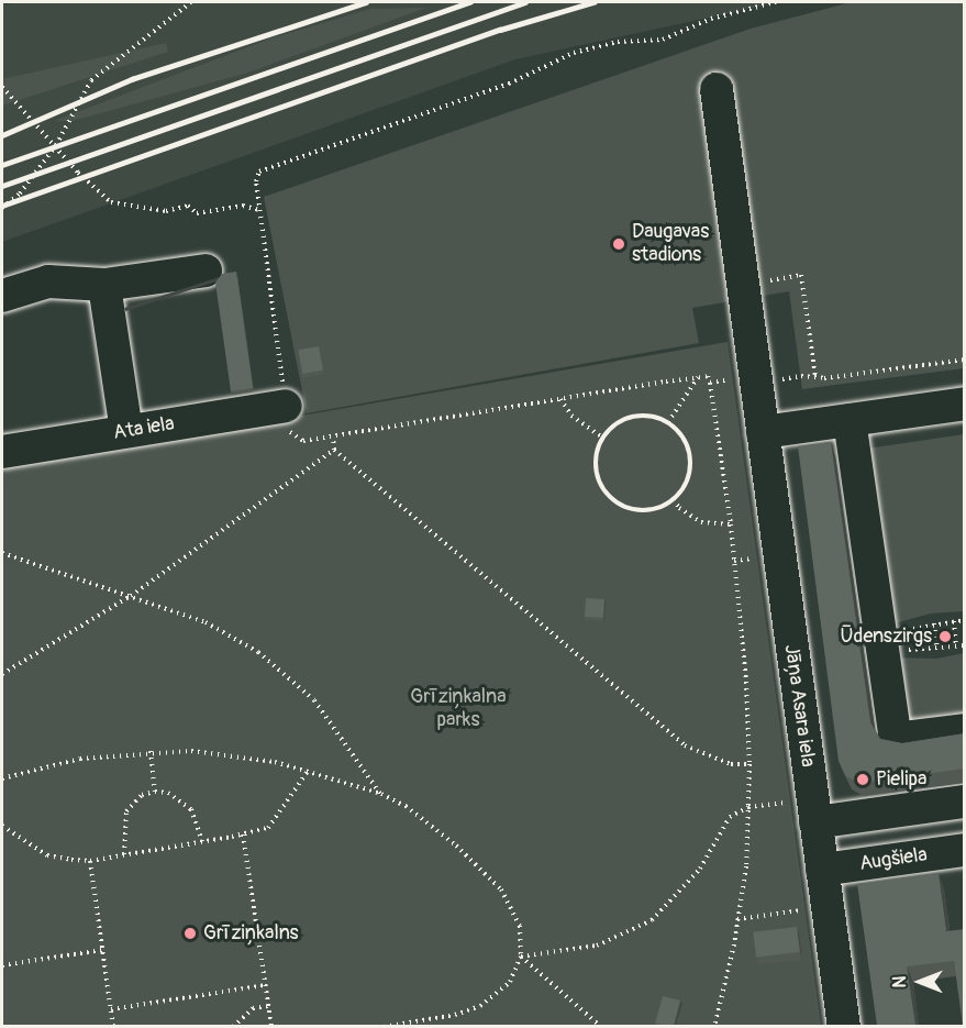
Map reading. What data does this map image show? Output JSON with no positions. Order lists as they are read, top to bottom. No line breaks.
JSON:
{"streets":{"street":["Ata iela","Jāņa Asara iela","Augšiela"]},"crossings":[["Jāņa Asara iela","Augšiela"]],"parks":["Grīziņkalna parks"],"places":["Daugavas stadions","Ūdenszirgs","Pielipa","Grīziņkalns"],"north":"left"}
